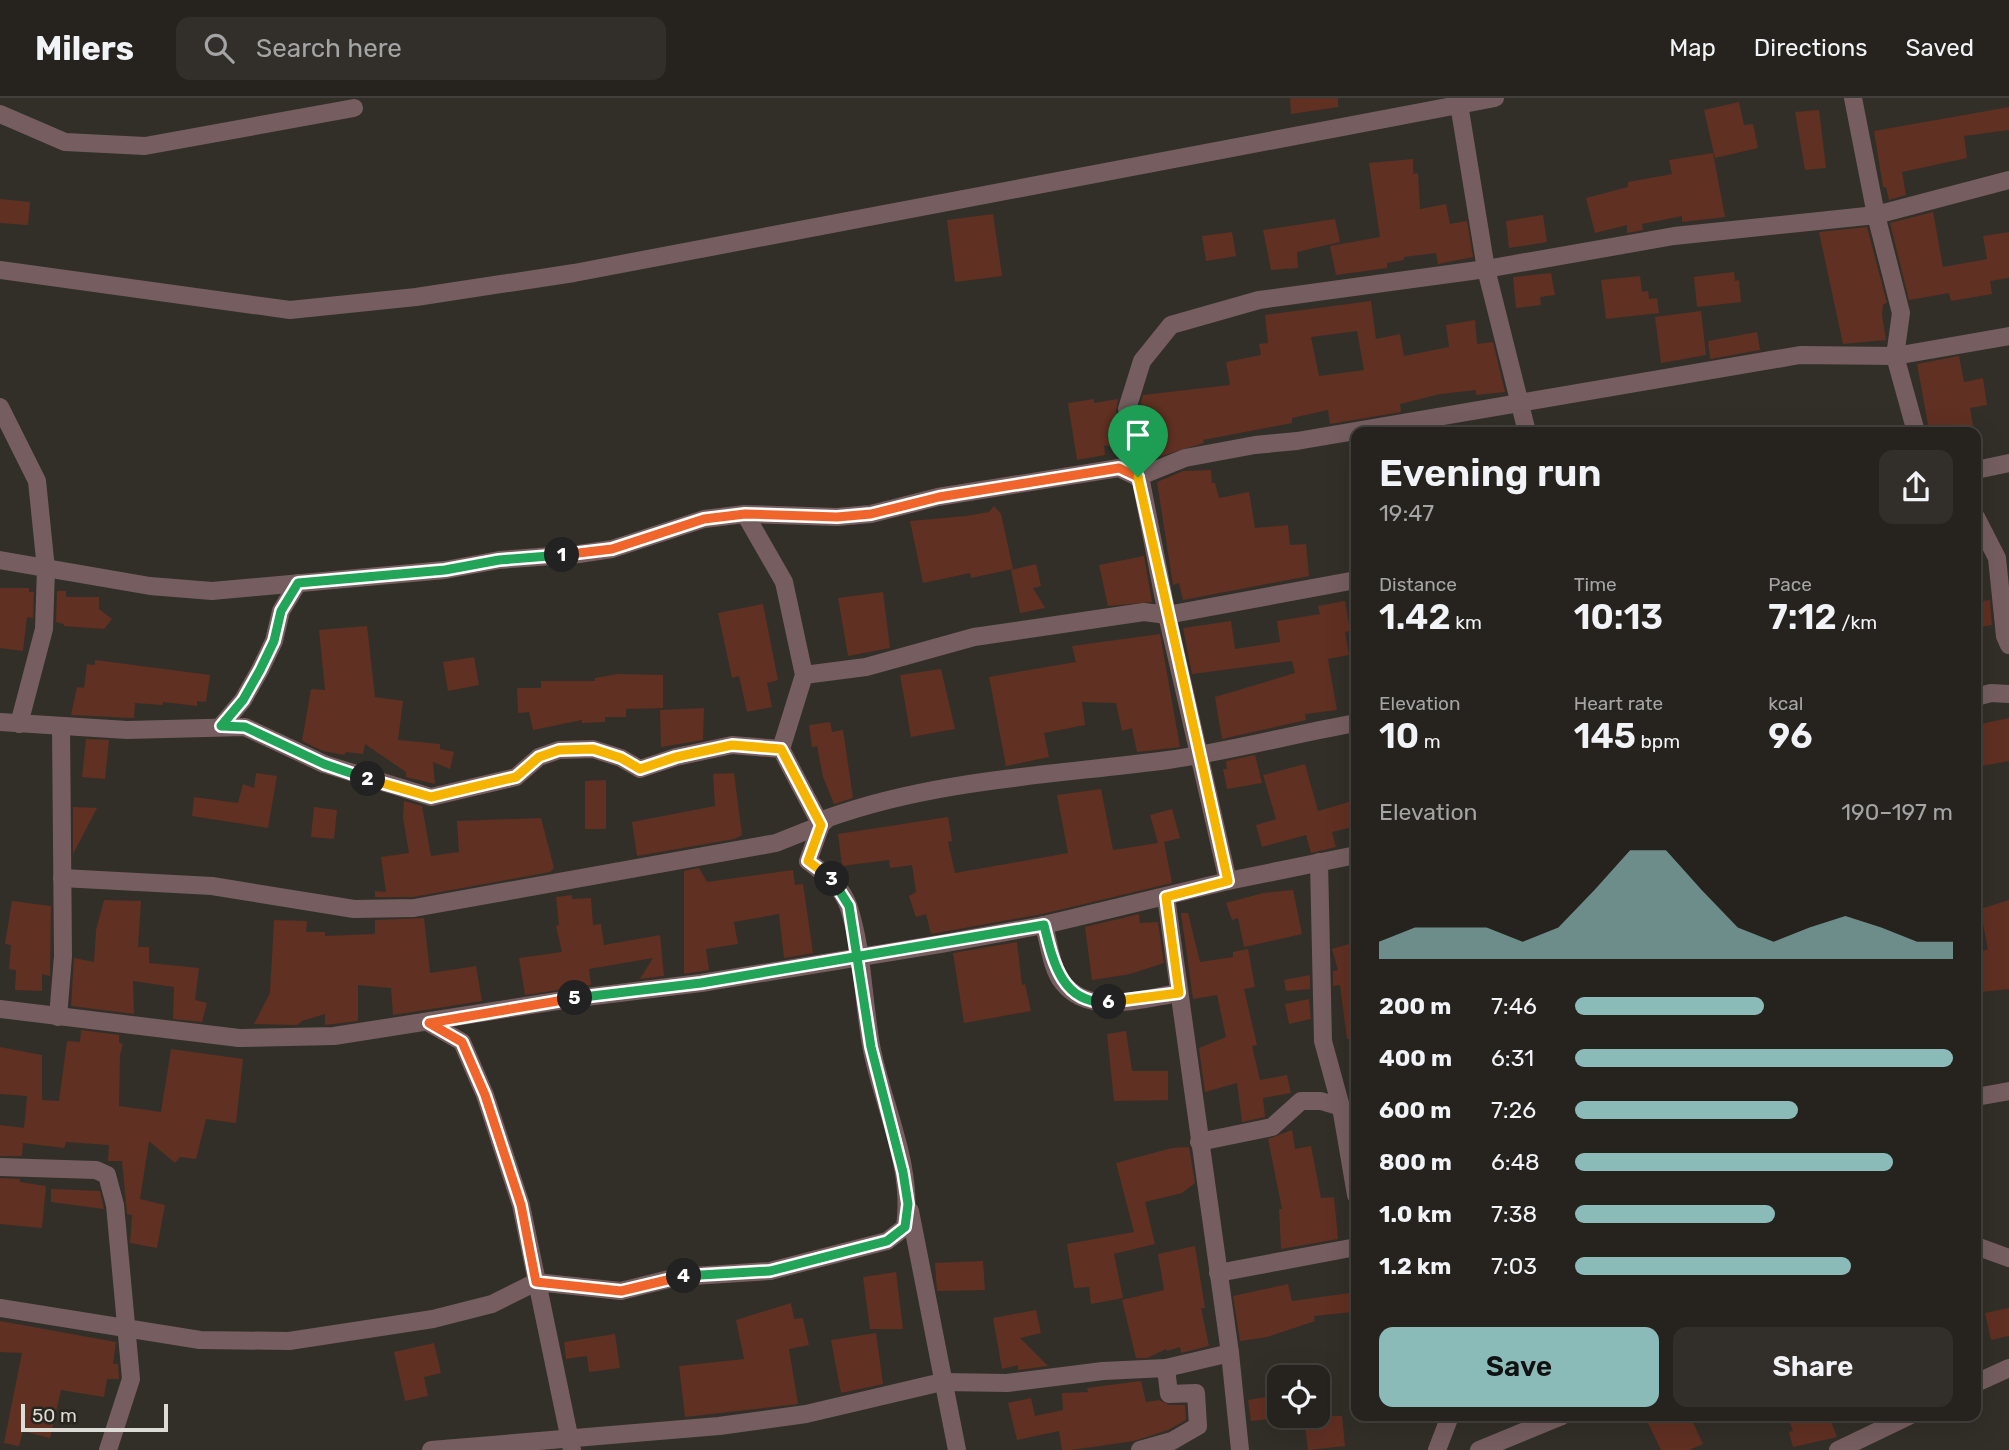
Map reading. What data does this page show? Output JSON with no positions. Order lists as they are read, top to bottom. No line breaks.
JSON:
{"scale_bar":"50 m","page":{"header":"Milers","search":"Search here","nav":["Map","Directions","Saved"],"heading":["Evening run","19:47"],"pins":["1","2","3","5","6","4"],"stats":[["Distance","1.42 km"],["Time","10:13"],["Pace","7:12 /km"],["Elevation","10 m"],["Heart rate","145 bpm"],["kcal","96"]],"chart":["Elevation","190–197 m"],"list":[{"name":"200 m","note":"7:46"},{"name":"400 m","note":"6:31"},{"name":"600 m","note":"7:26"},{"name":"800 m","note":"6:48"},{"name":"1.0 km","note":"7:38"},{"name":"1.2 km","note":"7:03"}],"buttons":["Save","Share"],"scale":"50 m"}}
